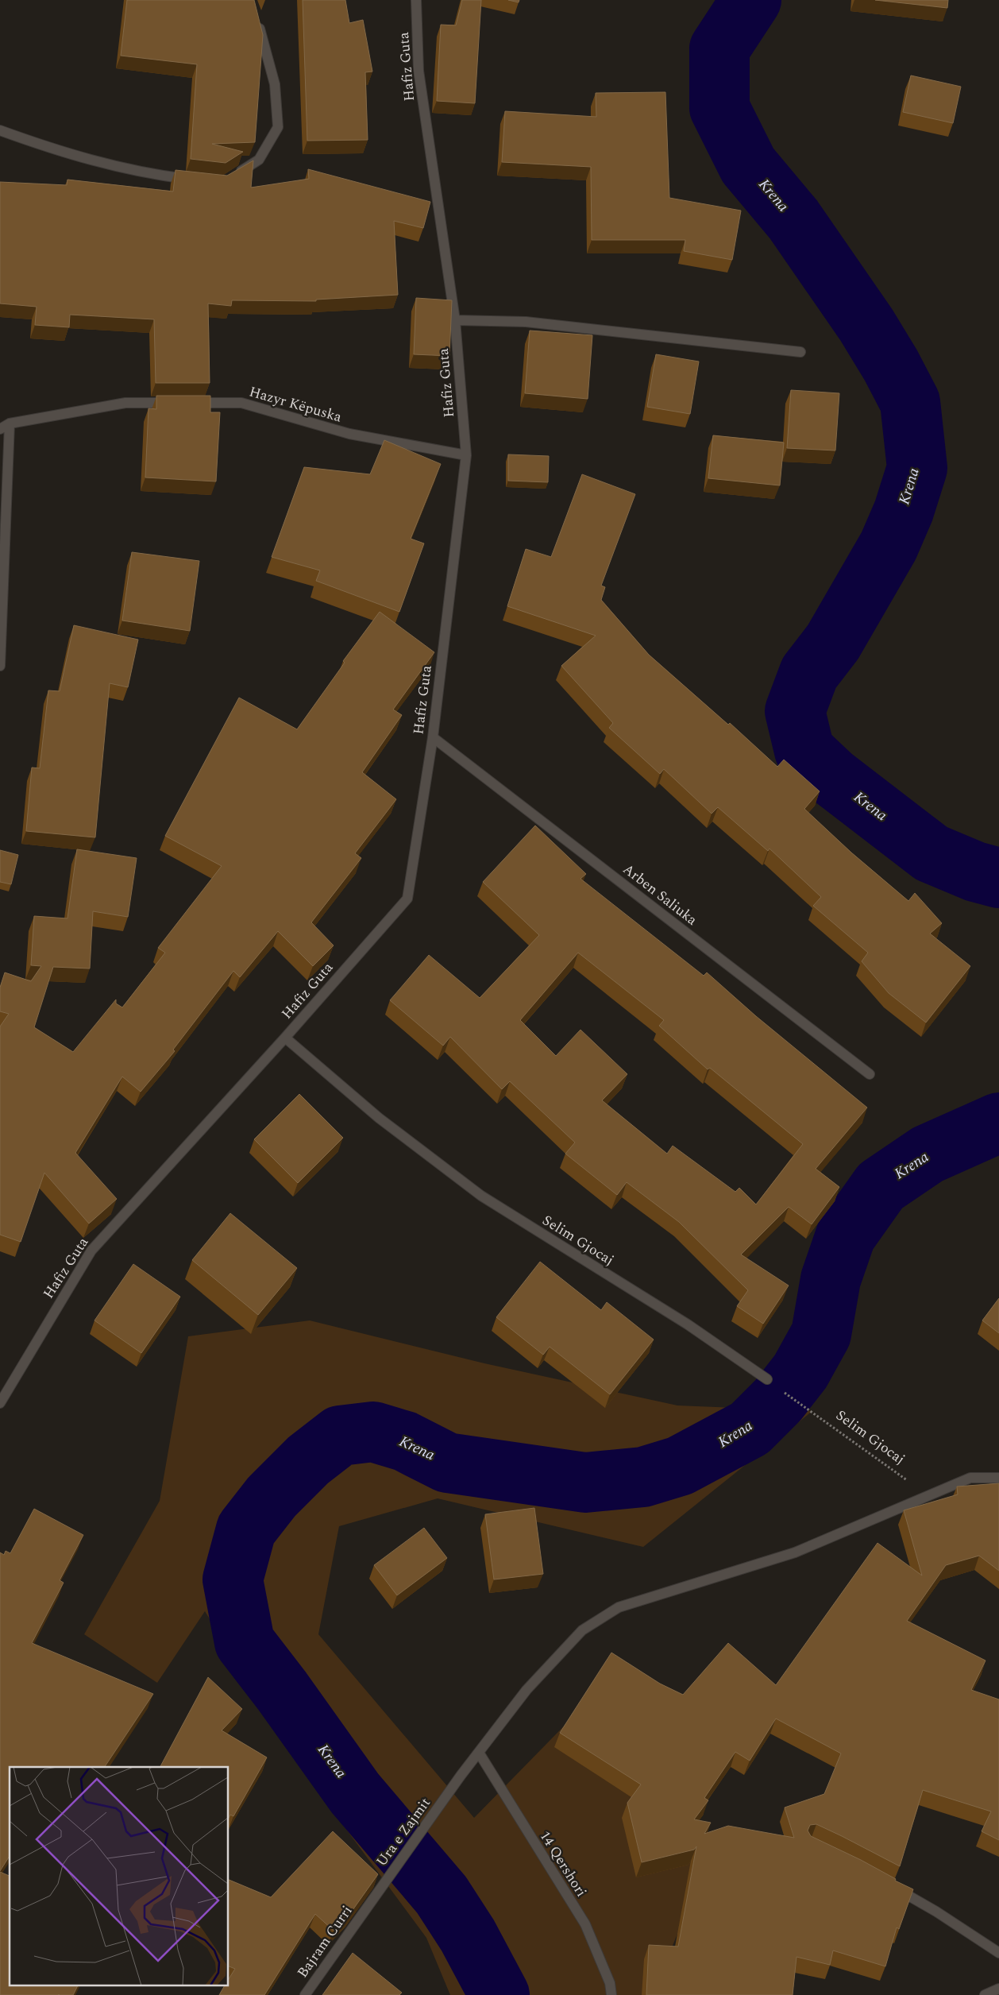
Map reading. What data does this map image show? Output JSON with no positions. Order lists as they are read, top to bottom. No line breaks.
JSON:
{"streets":{"street":["Hafiz Guta","Hazyr Këpuska","Arben Saliuka","Selim Gjocaj","Ura e Zajmit","14 Qershori","Bajram Curri"]},"crossings":[["Hafiz Guta","Hazyr Këpuska"],["Hafiz Guta","Arben Saliuka"],["Hafiz Guta","Selim Gjocaj"],["Selim Gjocaj","Ura e Zajmit"],["Ura e Zajmit","14 Qershori"],["Ura e Zajmit","Bajram Curri"]],"water":["Krena"]}
